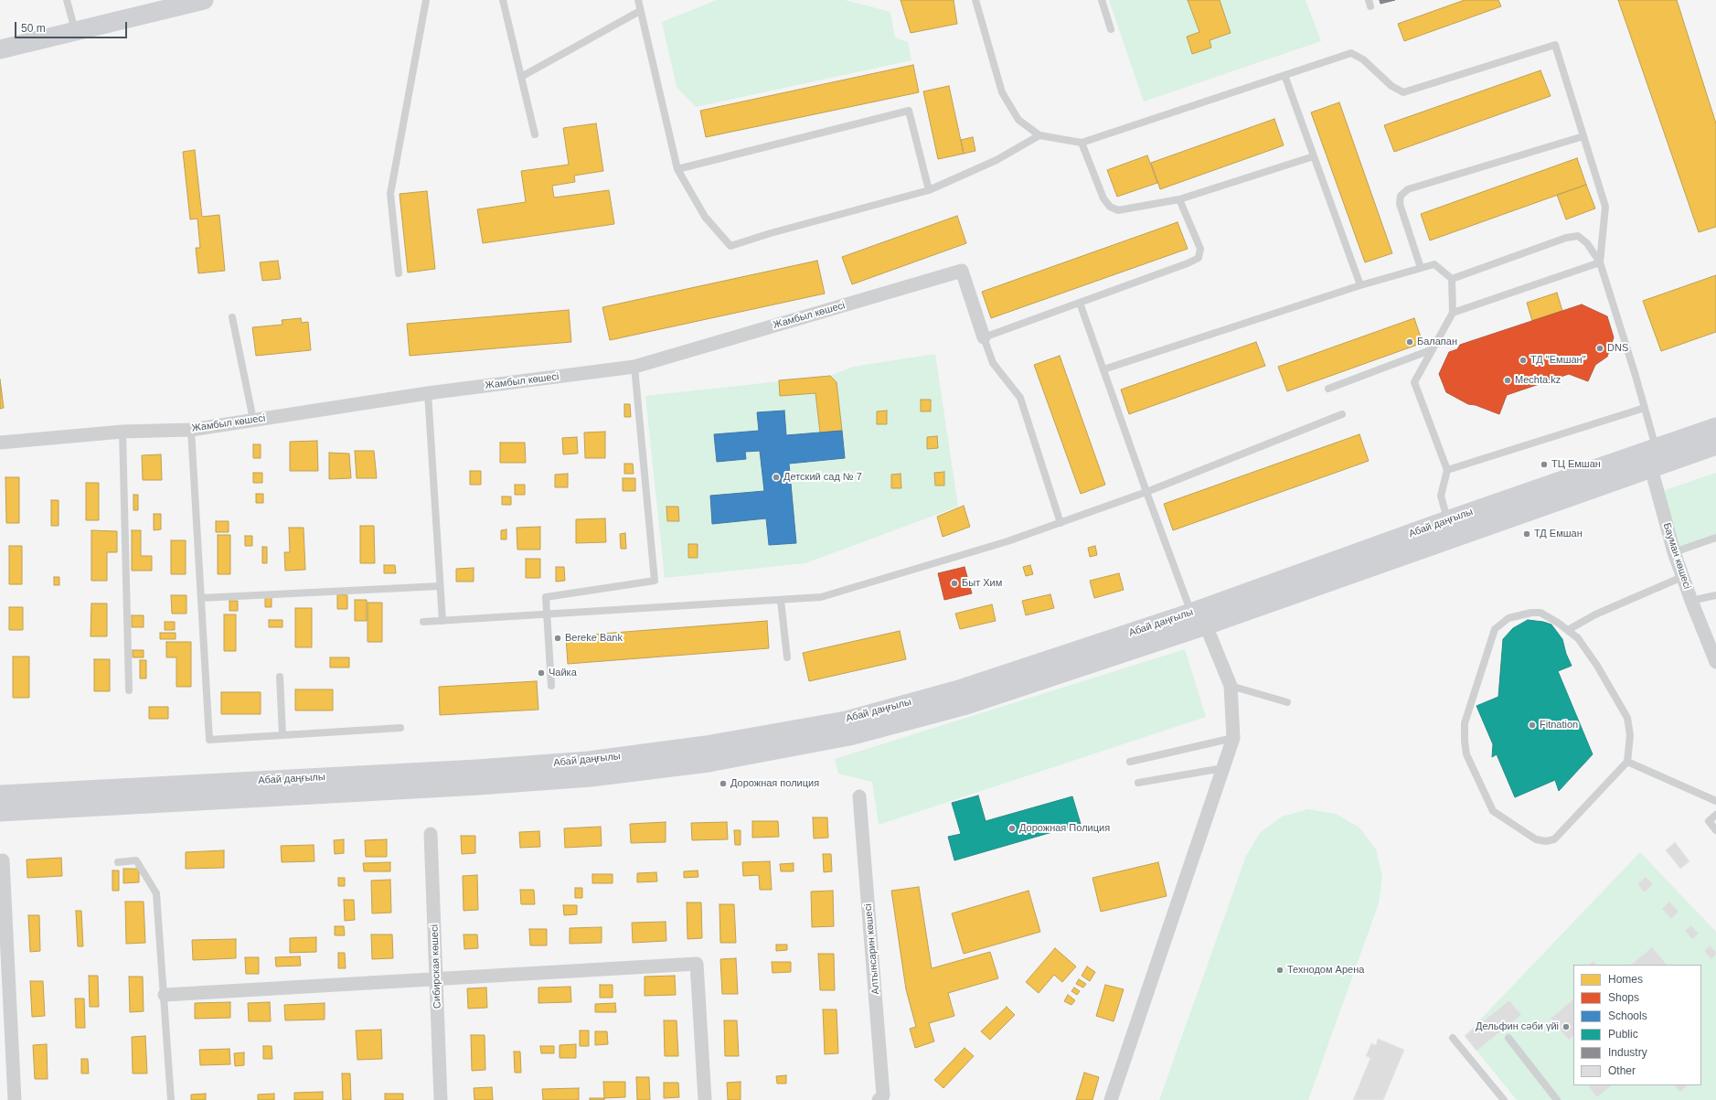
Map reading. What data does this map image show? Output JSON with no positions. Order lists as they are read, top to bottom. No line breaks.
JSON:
{"streets":{"main road":["Абай даңғылы"],"street":["Жамбыл көшесі","Бауман көшесі","Алтынсарин көшесі","Сибирская көшесі"]},"crossings":[["Абай даңғылы","Бауман көшесі"]],"places":["Балапан","DNS","ТД \"Емшан\"","Mechta.kz","ТЦ Емшан","Детский сад № 7","ТД Емшан","Быт Хим","Bereke Bank","Чайка","Fitnation","Дорожная полиция","Дорожная Полиция","Технодом Арена","Дельфин сәби үйі"],"legend":["Homes","Shops","Schools","Public","Industry","Other"],"scale_bar":"50 m"}
